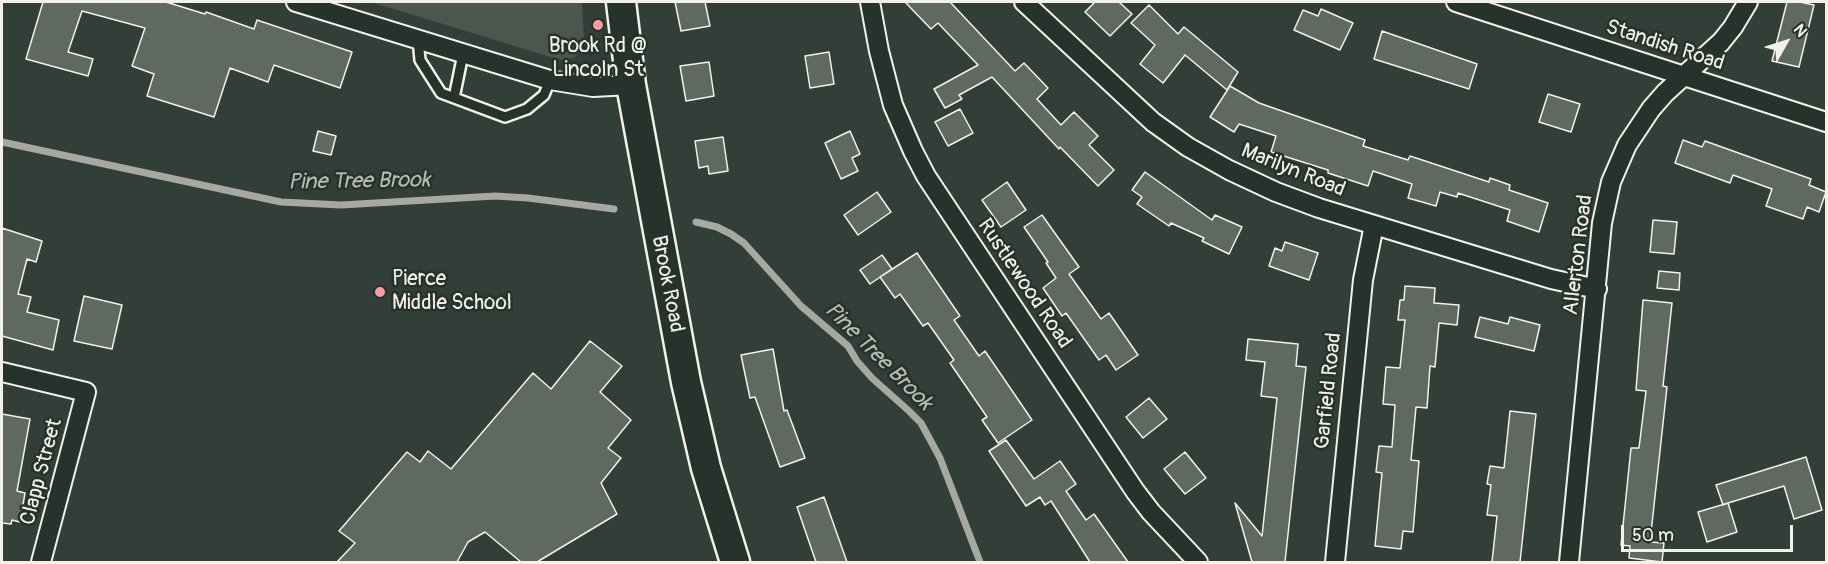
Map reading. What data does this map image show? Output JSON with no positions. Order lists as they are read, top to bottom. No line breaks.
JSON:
{"streets":{"main road":["Brook Road"],"street":["Standish Road","Marilyn Road","Allerton Road","Rustlewood Road","Garfield Road","Clapp Street"]},"crossings":[["Standish Road","Allerton Road"],["Marilyn Road","Allerton Road"],["Marilyn Road","Garfield Road"]],"water":["Pine Tree Brook"],"places":["Brook Rd @ Lincoln St","Pierce Middle School"],"scale_bar":"50 m","north":"top right"}
